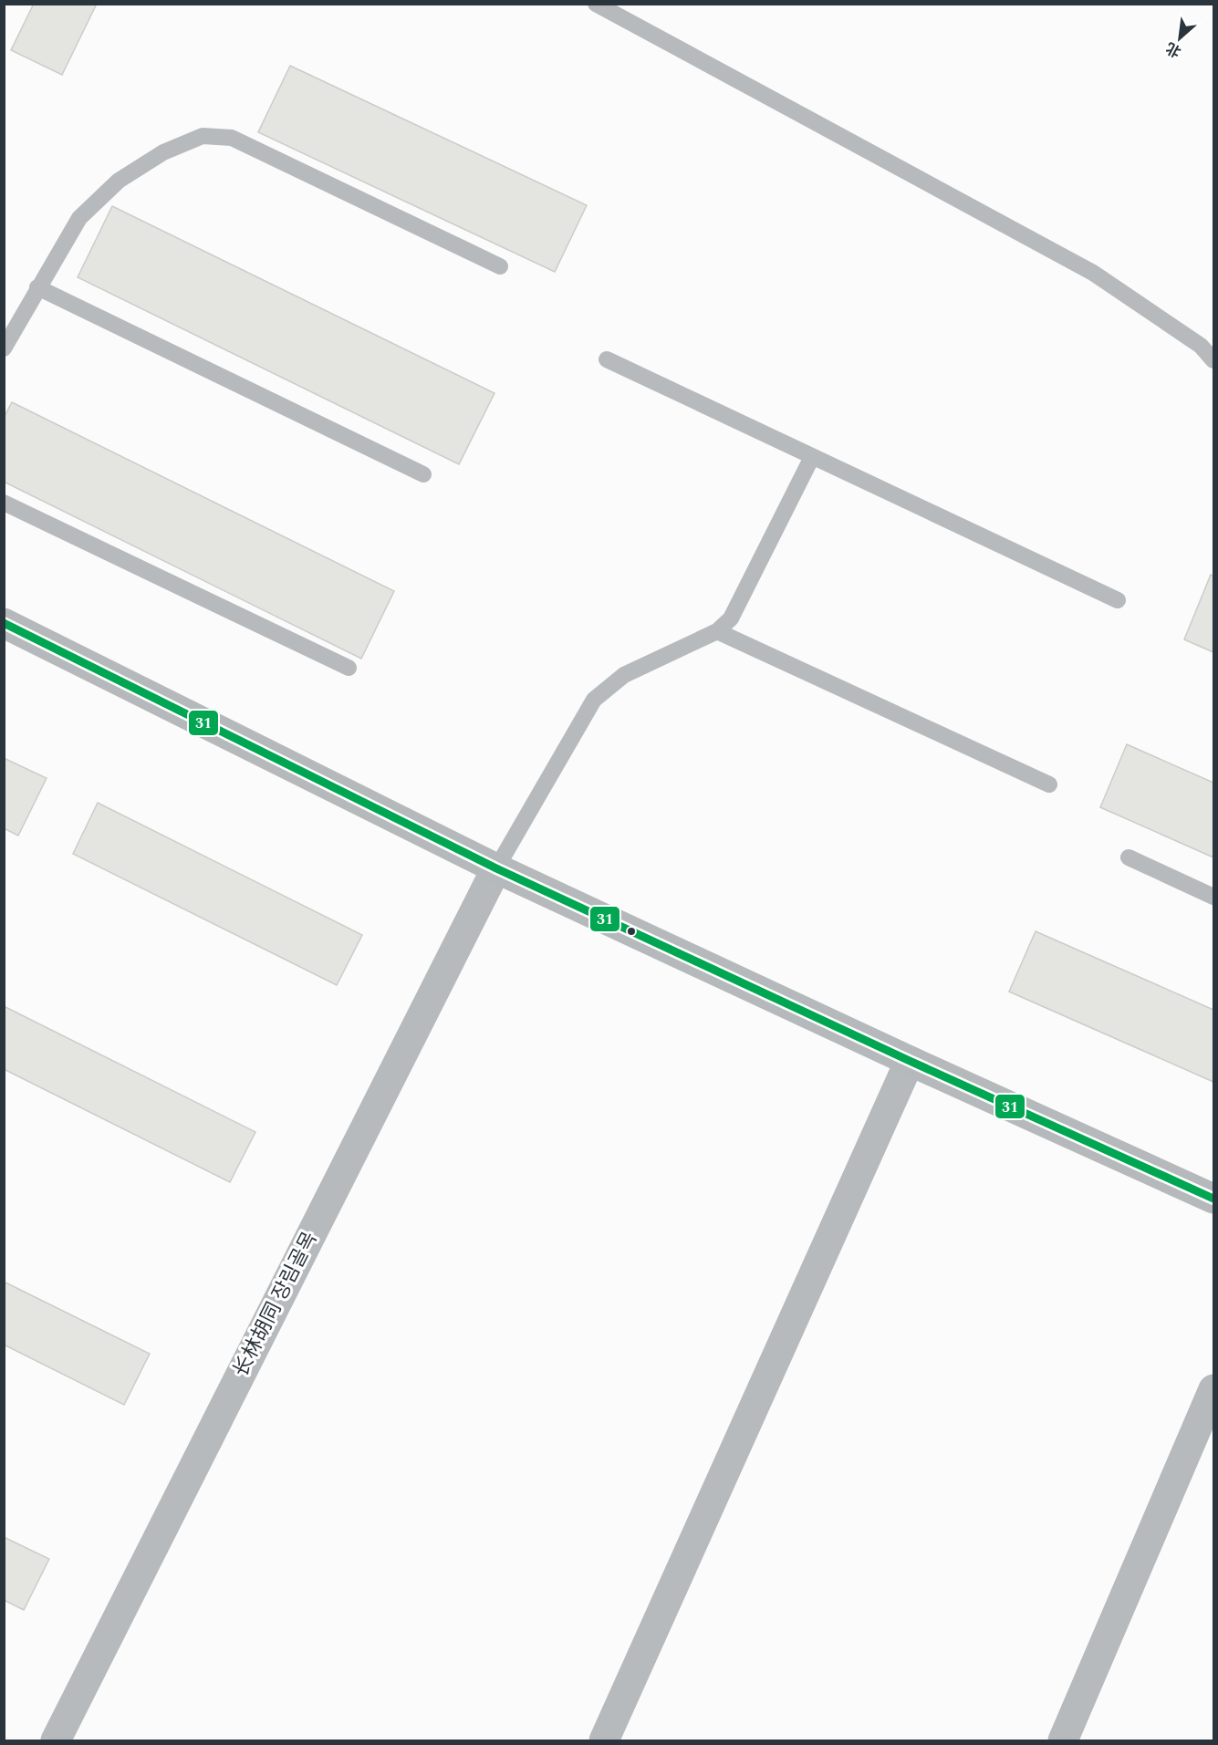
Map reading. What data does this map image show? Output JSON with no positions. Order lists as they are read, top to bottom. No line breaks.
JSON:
{"streets":{"street":["长林胡同 장림골목"]},"lines":["transit line 31"],"north":"bottom left"}
